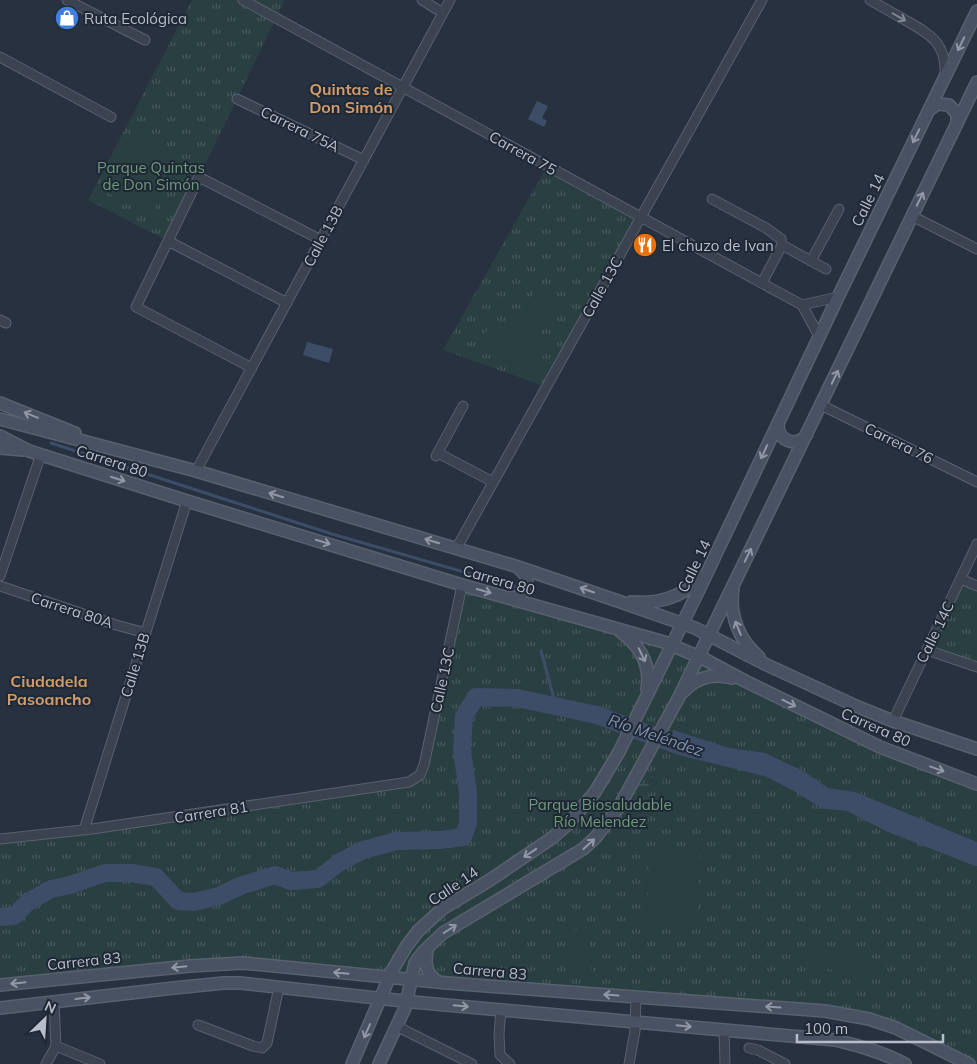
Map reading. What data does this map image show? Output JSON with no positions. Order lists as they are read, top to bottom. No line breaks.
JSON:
{"streets":{"street":["Carrera 75A","Carrera 75","Calle 14","Calle 13B","Calle 13C","Carrera 76","Carrera 80","Carrera 80A","Calle 14C","Carrera 81","Carrera 83"]},"crossings":[["Carrera 75A","Calle 13B"],["Carrera 75","Calle 13B"],["Carrera 75","Calle 13C"],["Calle 14","Carrera 80"],["Calle 14","Carrera 83"],["Calle 13B","Carrera 80"],["Calle 13B","Carrera 80A"],["Calle 13B","Carrera 81"],["Calle 13C","Carrera 80"],["Calle 13C","Carrera 81"],["Carrera 80","Calle 14C"]],"districts":["Quintas de Don Simón","Ciudadela Pasoancho"],"water":["Río Meléndez"],"parks":["Parque Quintas de Don Simón","Parque Biosaludable Río Melendez"],"places":{"shop":["Ruta Ecológica"],"restaurant":["El chuzo de Ivan"]},"scale_bar":"100 m","north":"top right"}
